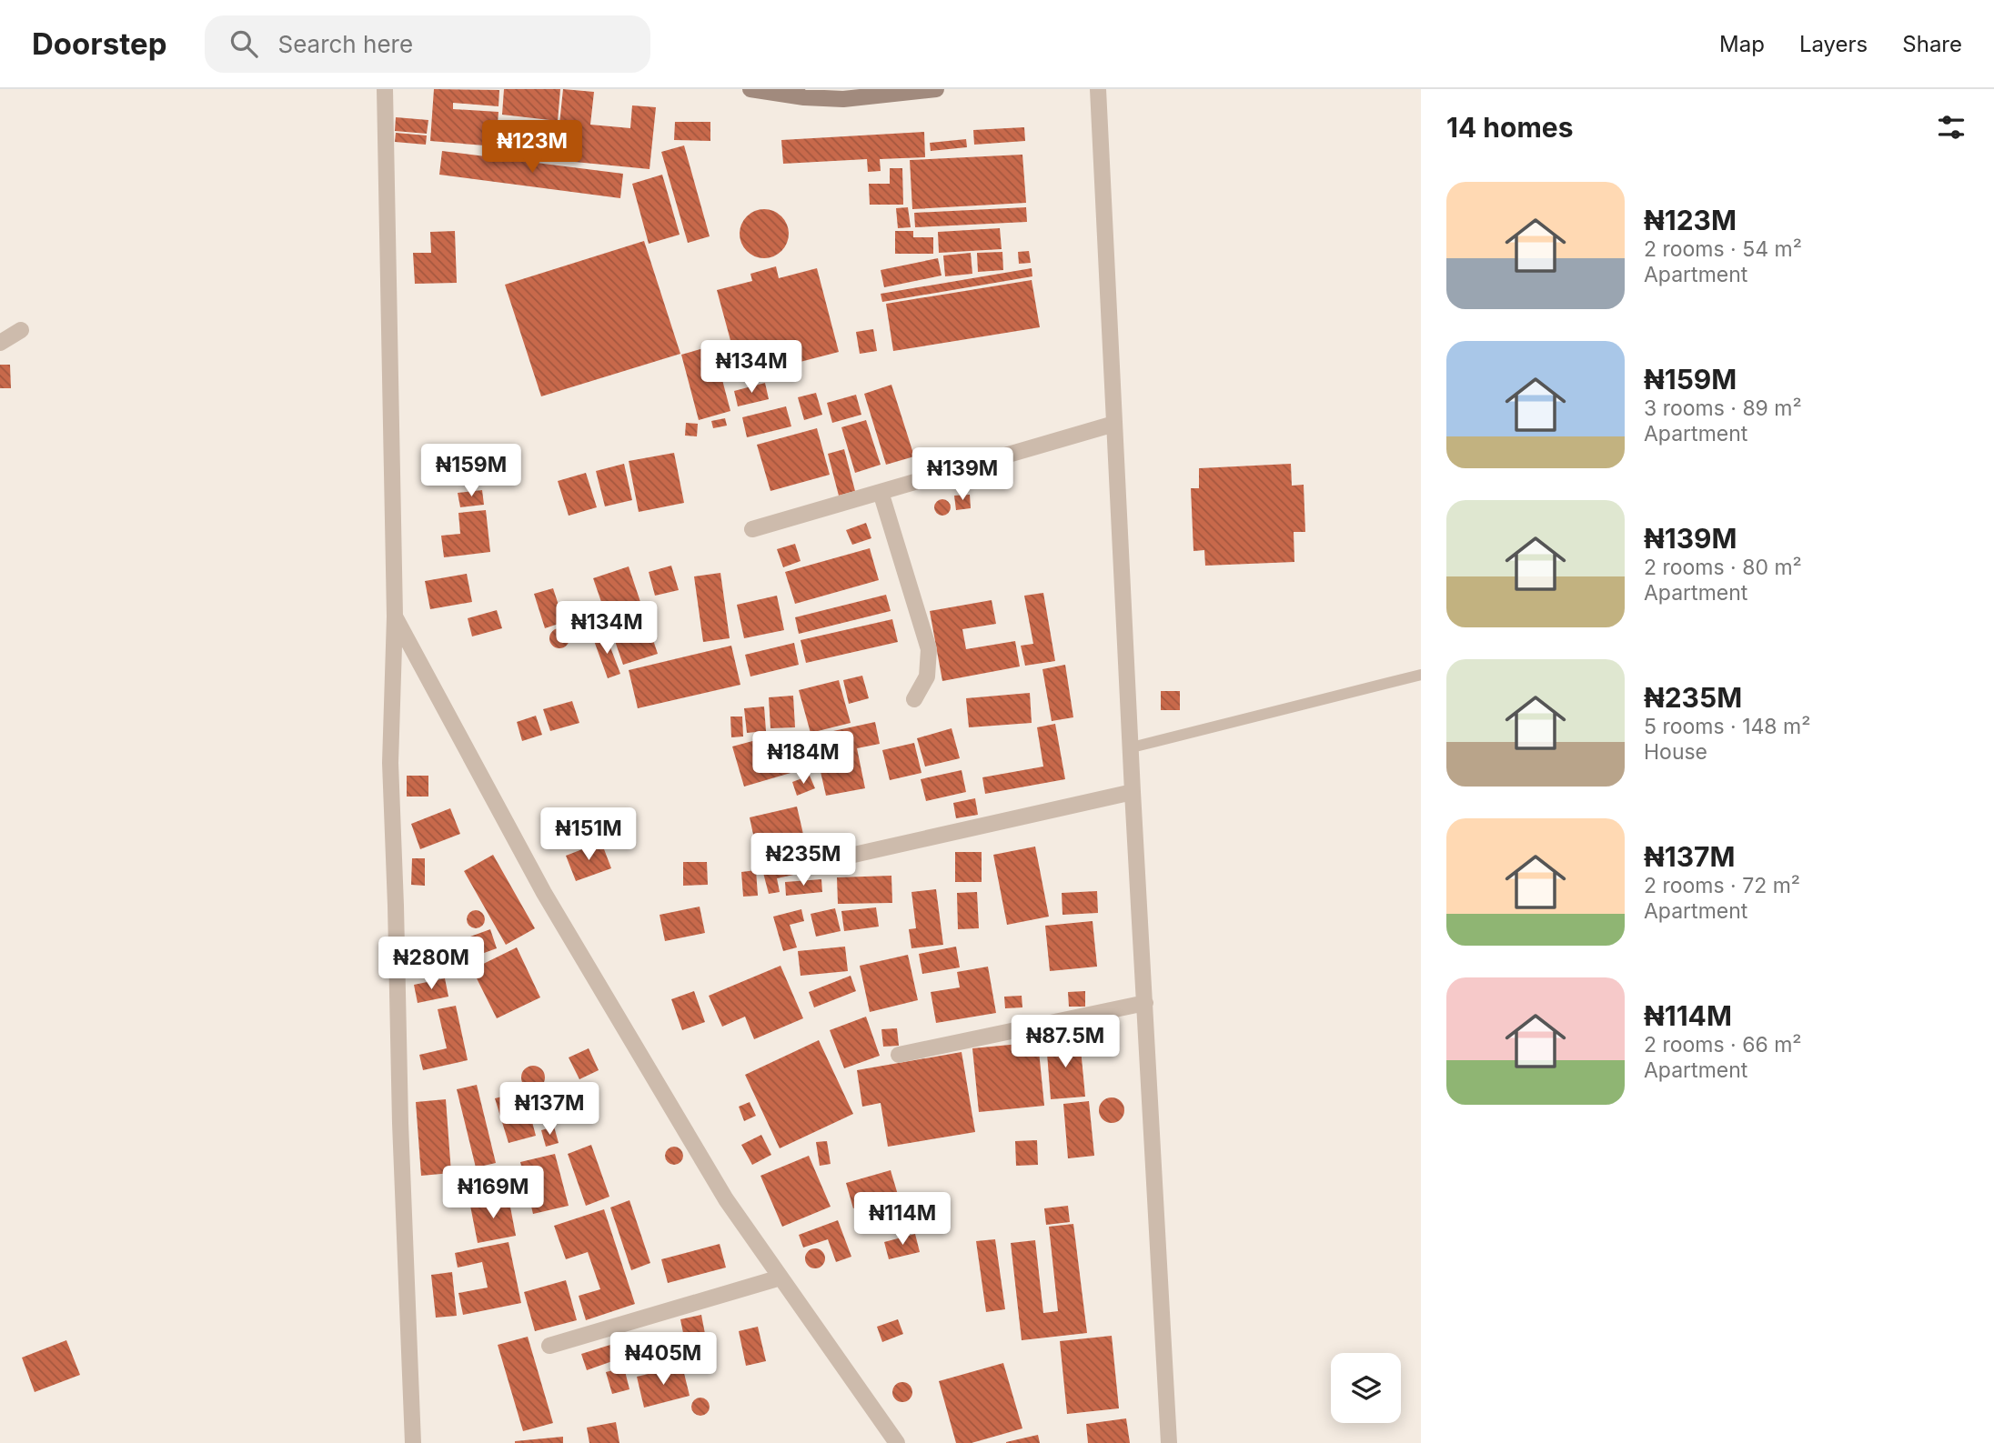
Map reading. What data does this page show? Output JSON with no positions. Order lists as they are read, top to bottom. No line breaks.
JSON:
{"page":{"header":"Doorstep","search":"Search here","nav":["Map","Layers","Share"],"heading":"14 homes","price":["₦123M","₦134M","₦159M","₦139M","₦134M","₦184M","₦151M","₦235M","₦280M","₦87.5M","₦137M","₦169M","₦114M","₦405M"],"list":[{"name":"₦123M","note":"2 rooms · 54 m² · Apartment"},{"name":"₦159M","note":"3 rooms · 89 m² · Apartment"},{"name":"₦139M","note":"2 rooms · 80 m² · Apartment"},{"name":"₦235M","note":"5 rooms · 148 m² · House"},{"name":"₦137M","note":"2 rooms · 72 m² · Apartment"},{"name":"₦114M","note":"2 rooms · 66 m² · Apartment"}]}}
